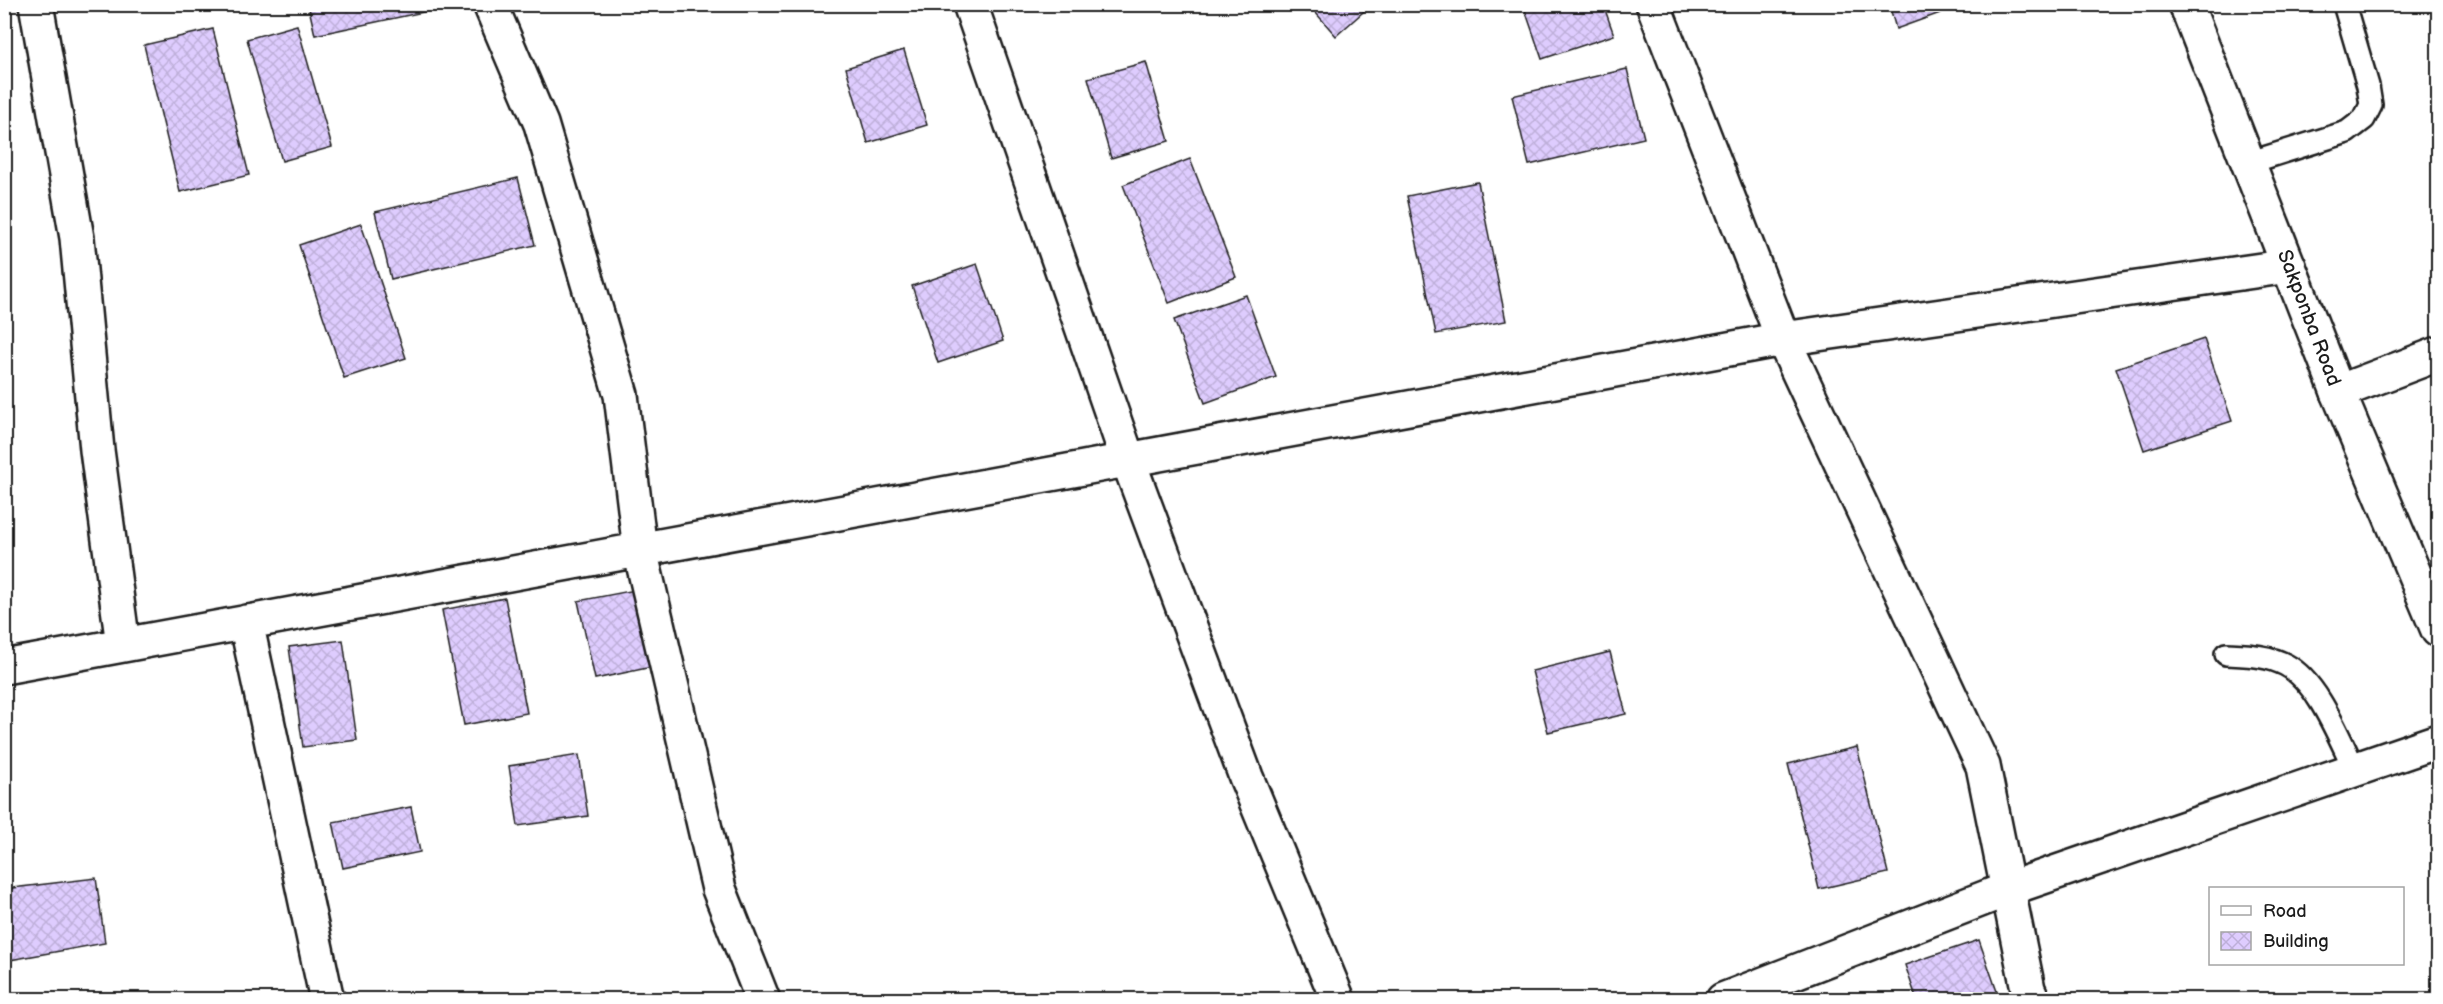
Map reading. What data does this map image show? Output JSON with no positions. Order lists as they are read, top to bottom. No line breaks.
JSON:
{"streets":{"street":["Sakponba Road"]},"legend":["Road","Building"]}
